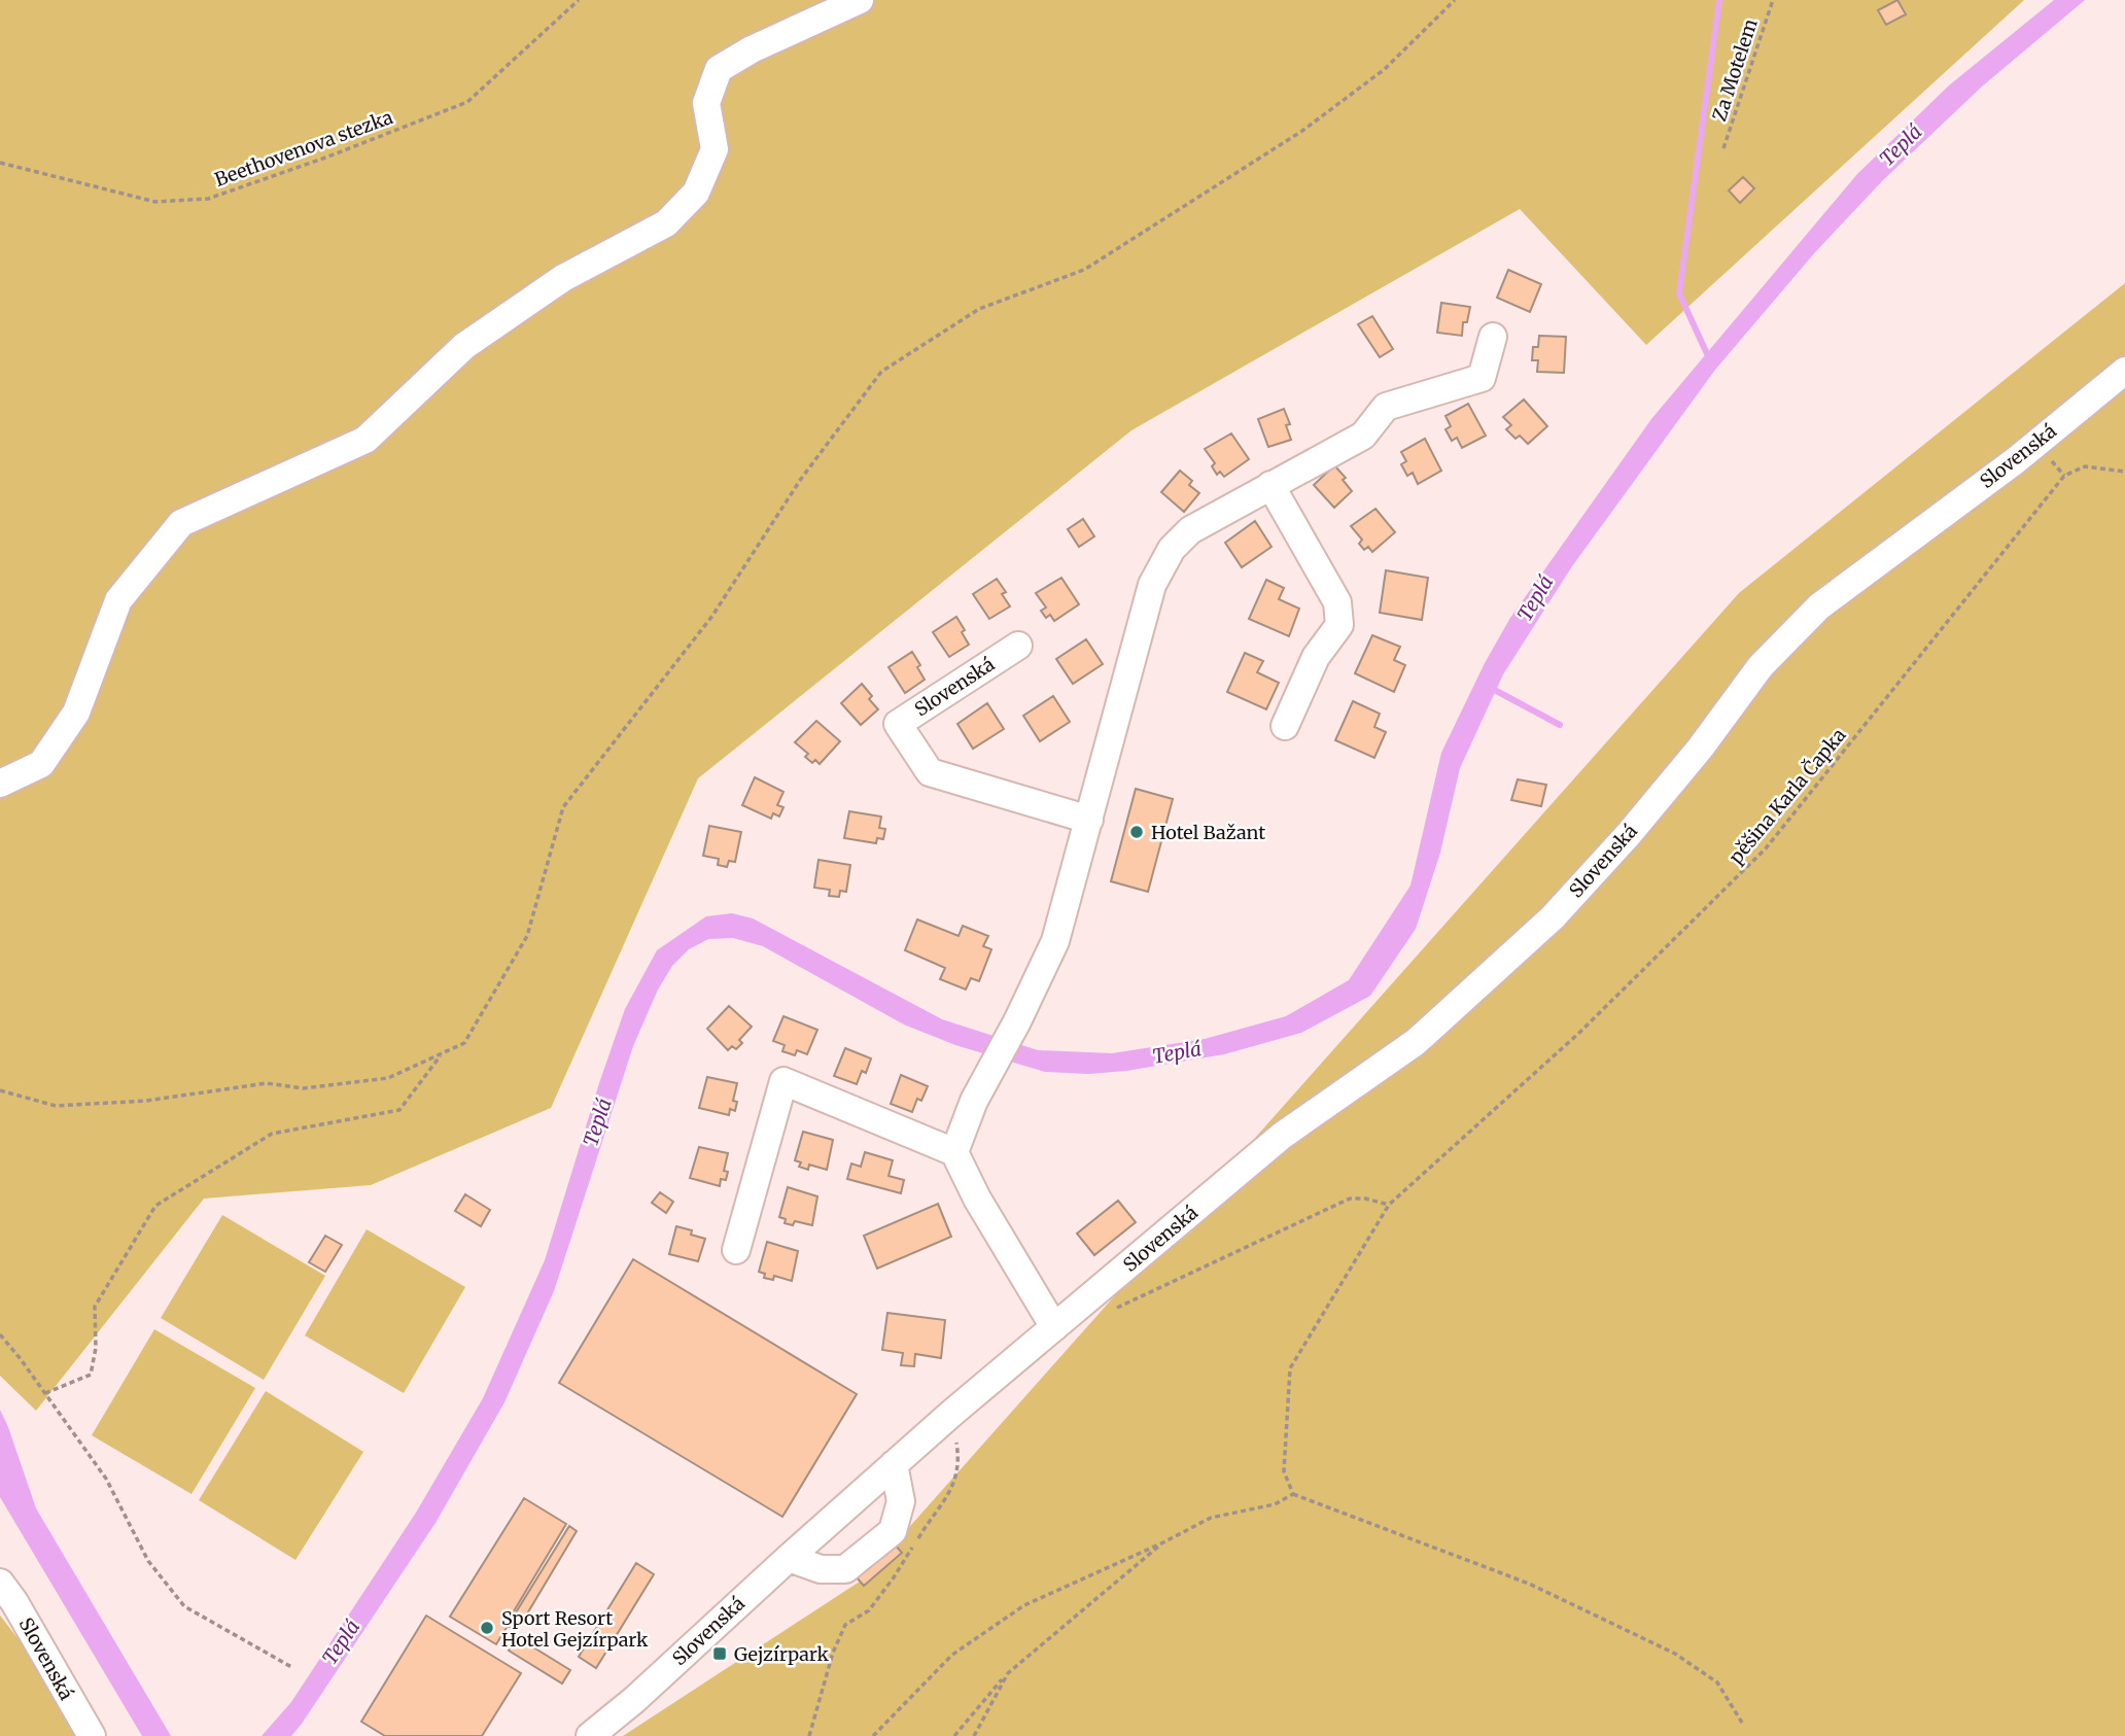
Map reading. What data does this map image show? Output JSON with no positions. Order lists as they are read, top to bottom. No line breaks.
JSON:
{"streets":{"street":["Slovenská"],"path":["Za Motelem","Beethovenova stezka","pěšina Karla Čapka"]},"water":["Teplá"],"places":{"other":["Hotel Bažant","Sport Resort Hotel Gejzírpark"],"transit":["Gejzírpark"]}}
